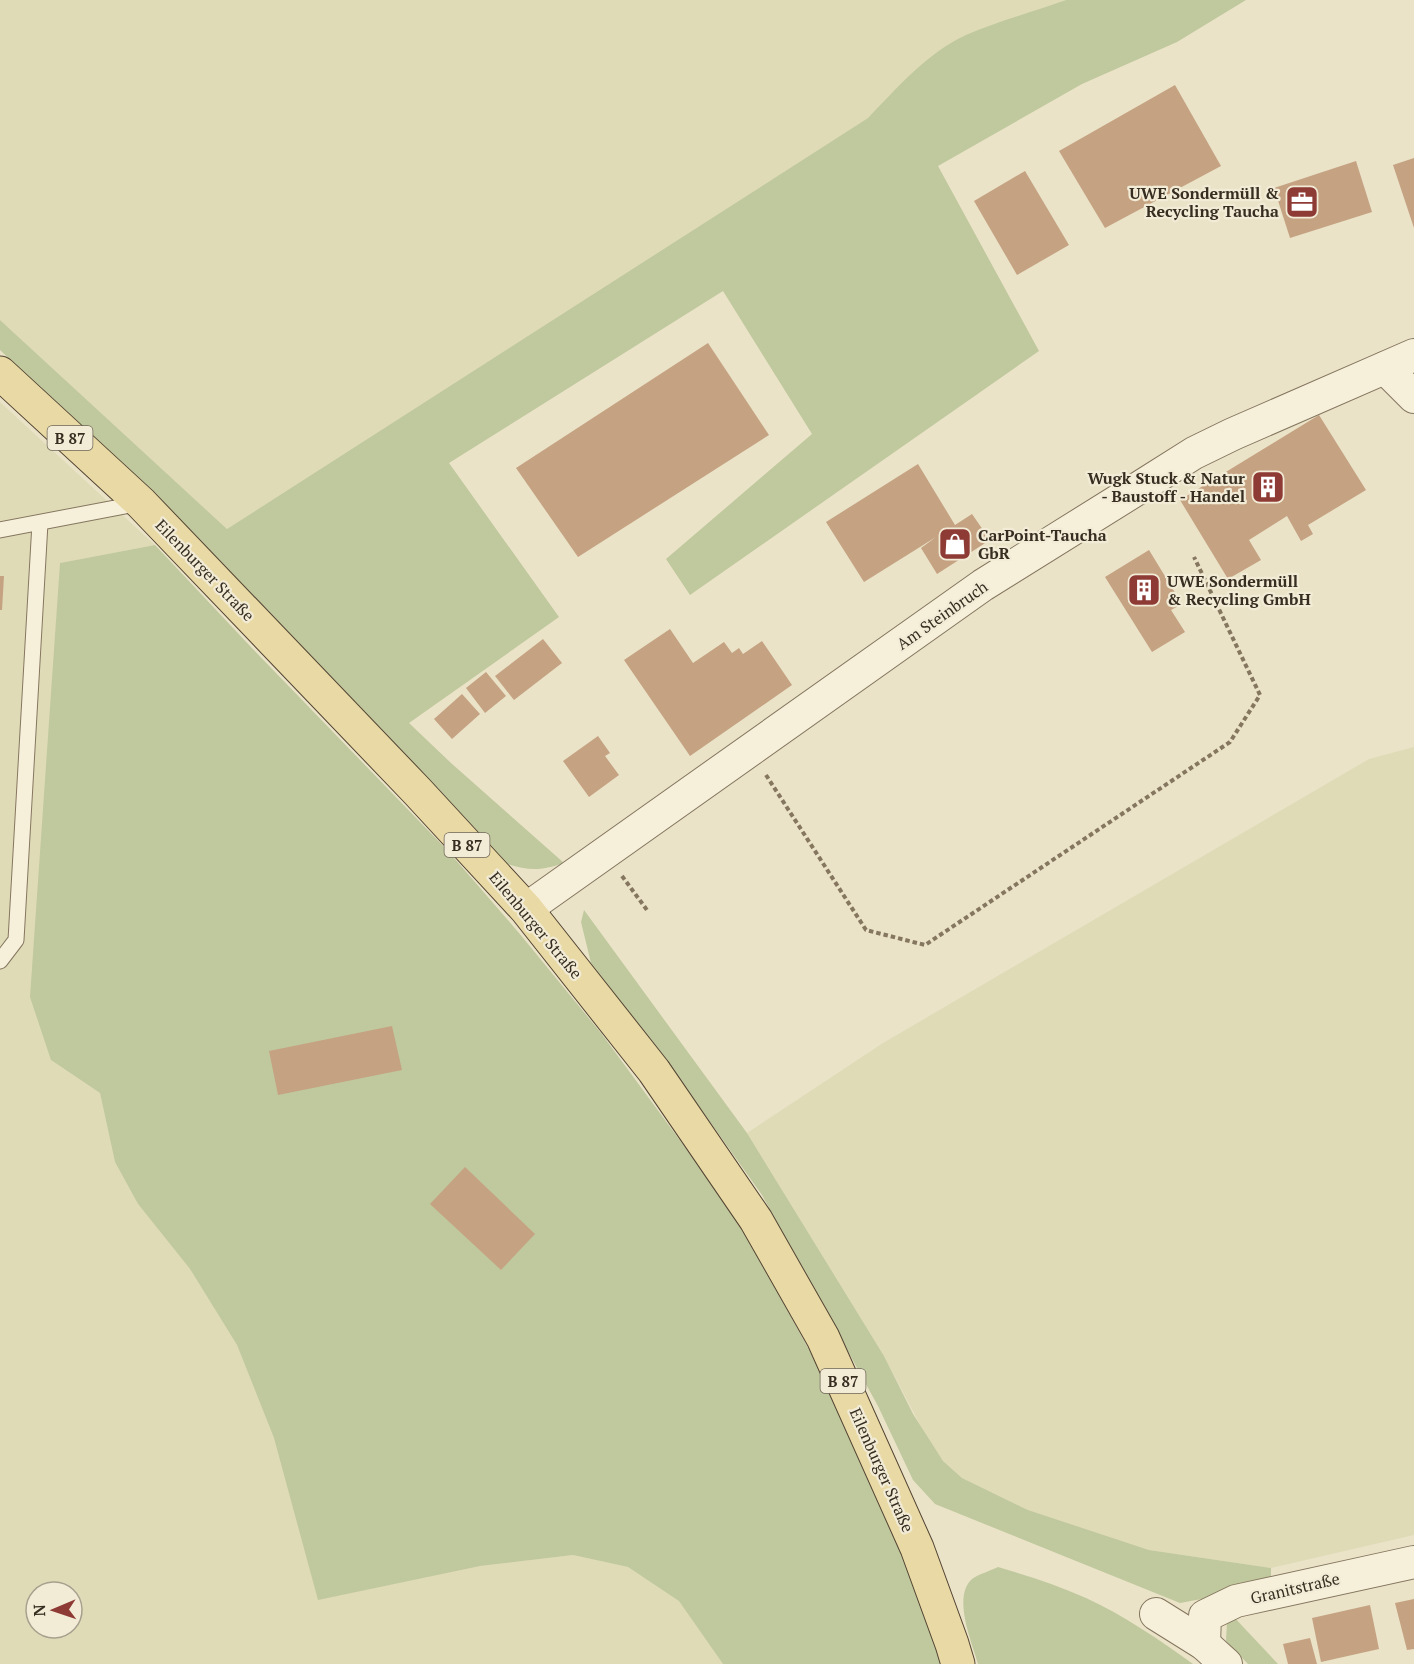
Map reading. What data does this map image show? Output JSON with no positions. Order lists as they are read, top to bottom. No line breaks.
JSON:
{"streets":{"main road":["B 87","Eilenburger Straße"],"street":["Am Steinbruch","Granitstraße"]},"crossings":[["Eilenburger Straße","Am Steinbruch"]],"places":{"office":["UWE Sondermüll & Recycling Taucha"],"building":["Wugk Stuck & Natur - Baustoff - Handel","UWE Sondermüll & Recycling GmbH"],"shop":["CarPoint-Taucha GbR"]},"north":"left"}
